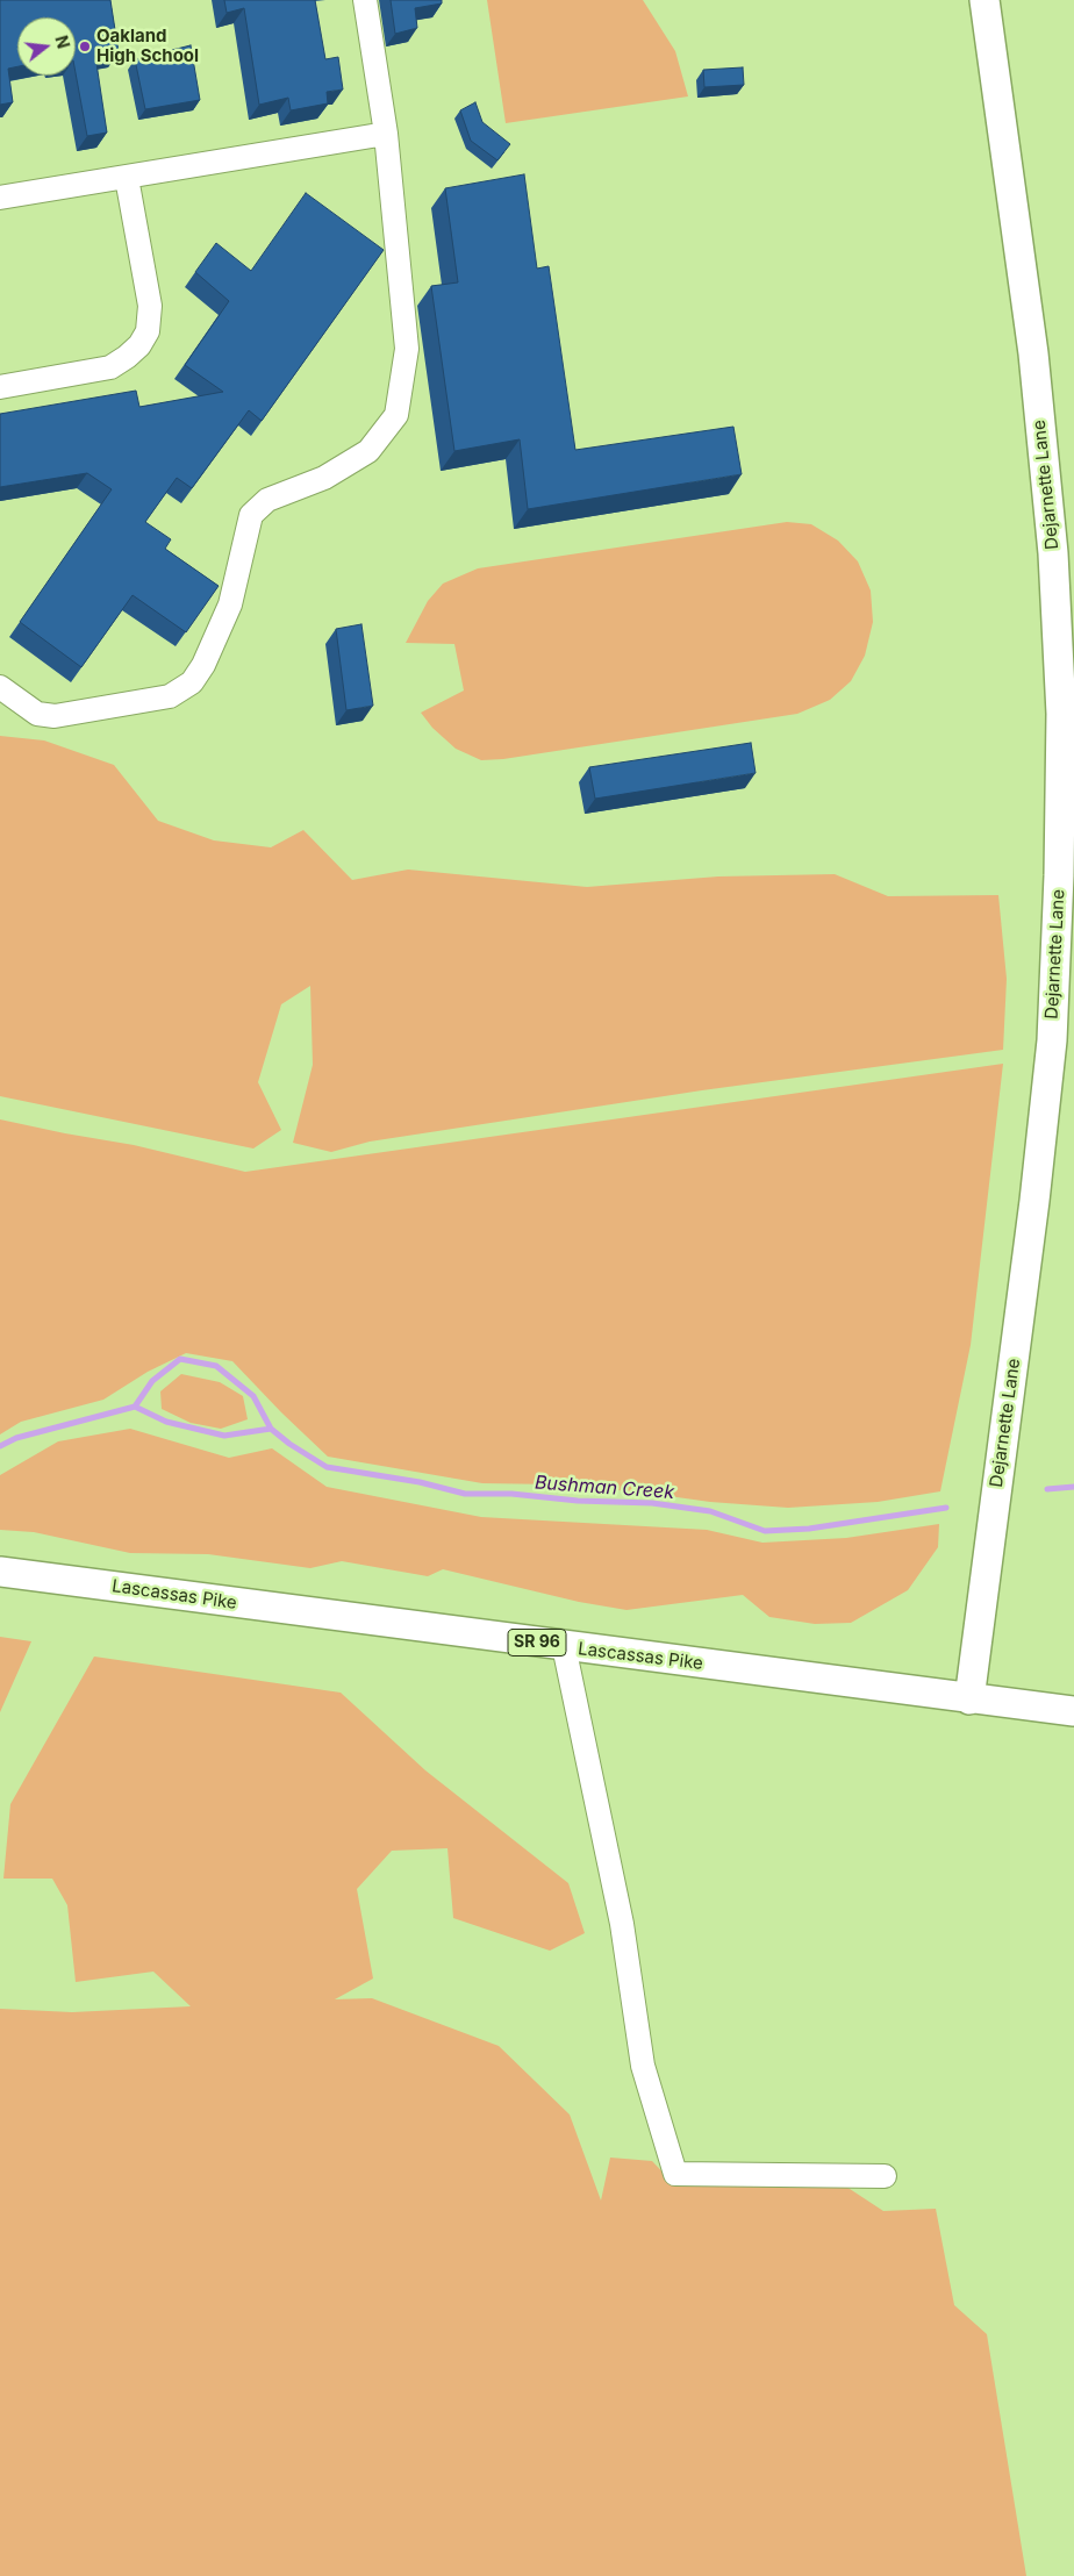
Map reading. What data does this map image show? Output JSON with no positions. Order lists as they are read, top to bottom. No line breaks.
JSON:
{"streets":{"main road":["Dejarnette Lane","Lascassas Pike","SR 96"]},"crossings":[["Dejarnette Lane","Lascassas Pike"]],"water":["Bushman Creek"],"places":["Oakland High School"],"north":"right"}
